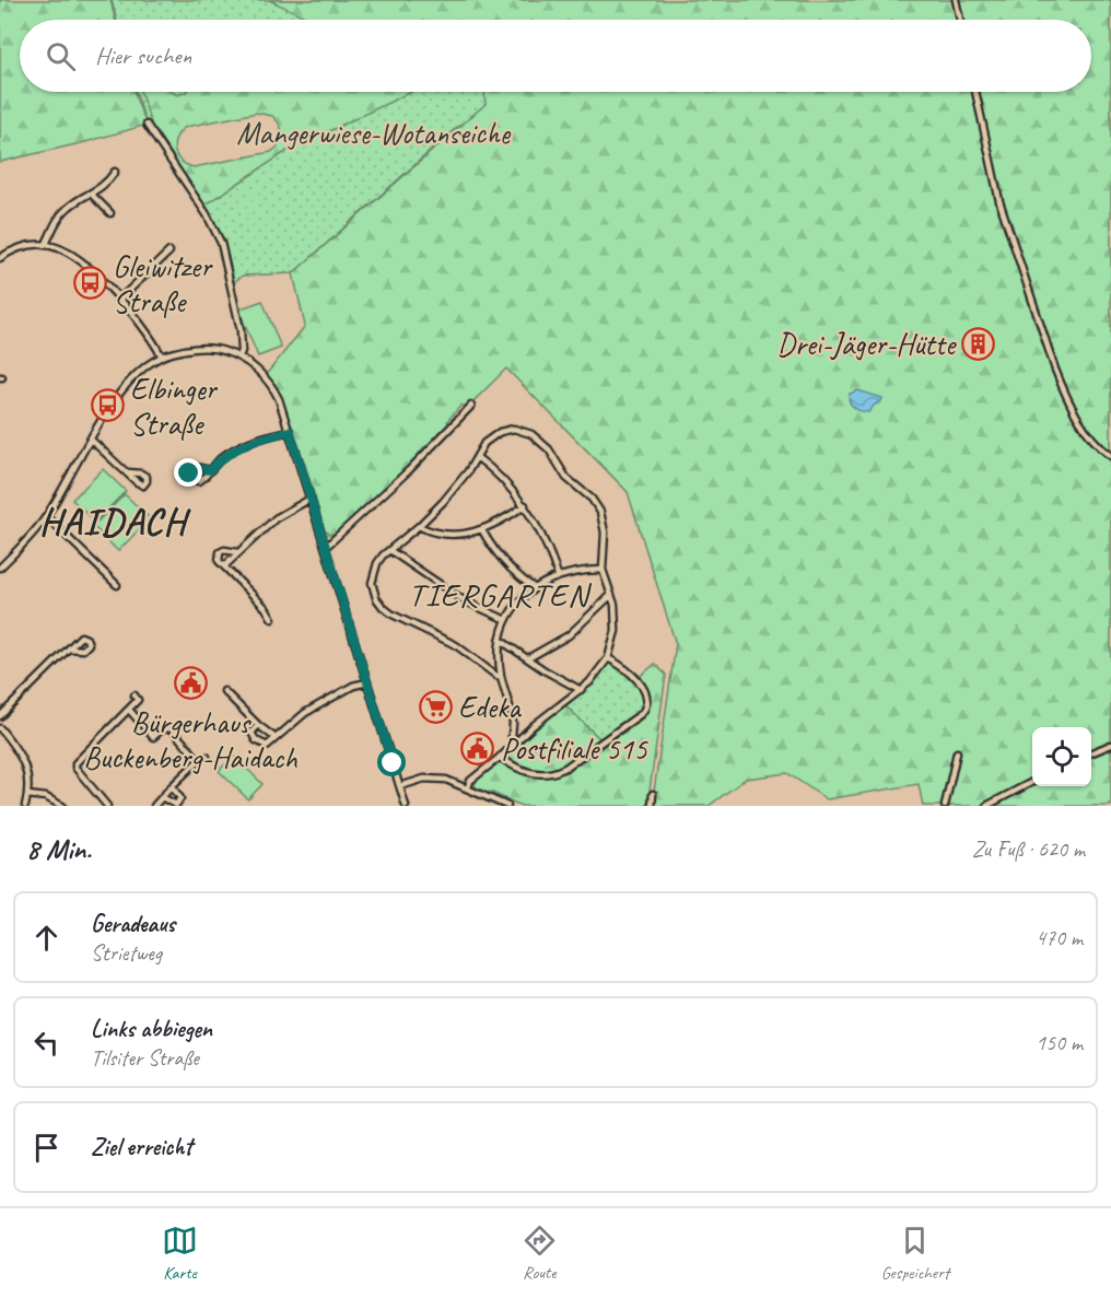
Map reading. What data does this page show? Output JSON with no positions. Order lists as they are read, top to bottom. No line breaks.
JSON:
{"districts":["HAIDACH","TIERGARTEN"],"parks":["Mangerwiese-Wotanseiche"],"places":{"bus stop":["Gleiwitzer Straße","Elbinger Straße"],"building":["Drei-Jäger-Hütte"],"public building":["Bürgerhaus Buckenberg-Haidach","Postfiliale 515"],"supermarket":["Edeka"]},"page":{"search":"Hier suchen","heading":["8 Min.","Zu Fuß · 620 m"],"list":[["Geradeaus","Strietweg","470 m"],["Links abbiegen","Tilsiter Straße","150 m"],"Ziel erreicht"],"nav":["Karte","Route","Gespeichert"]}}
